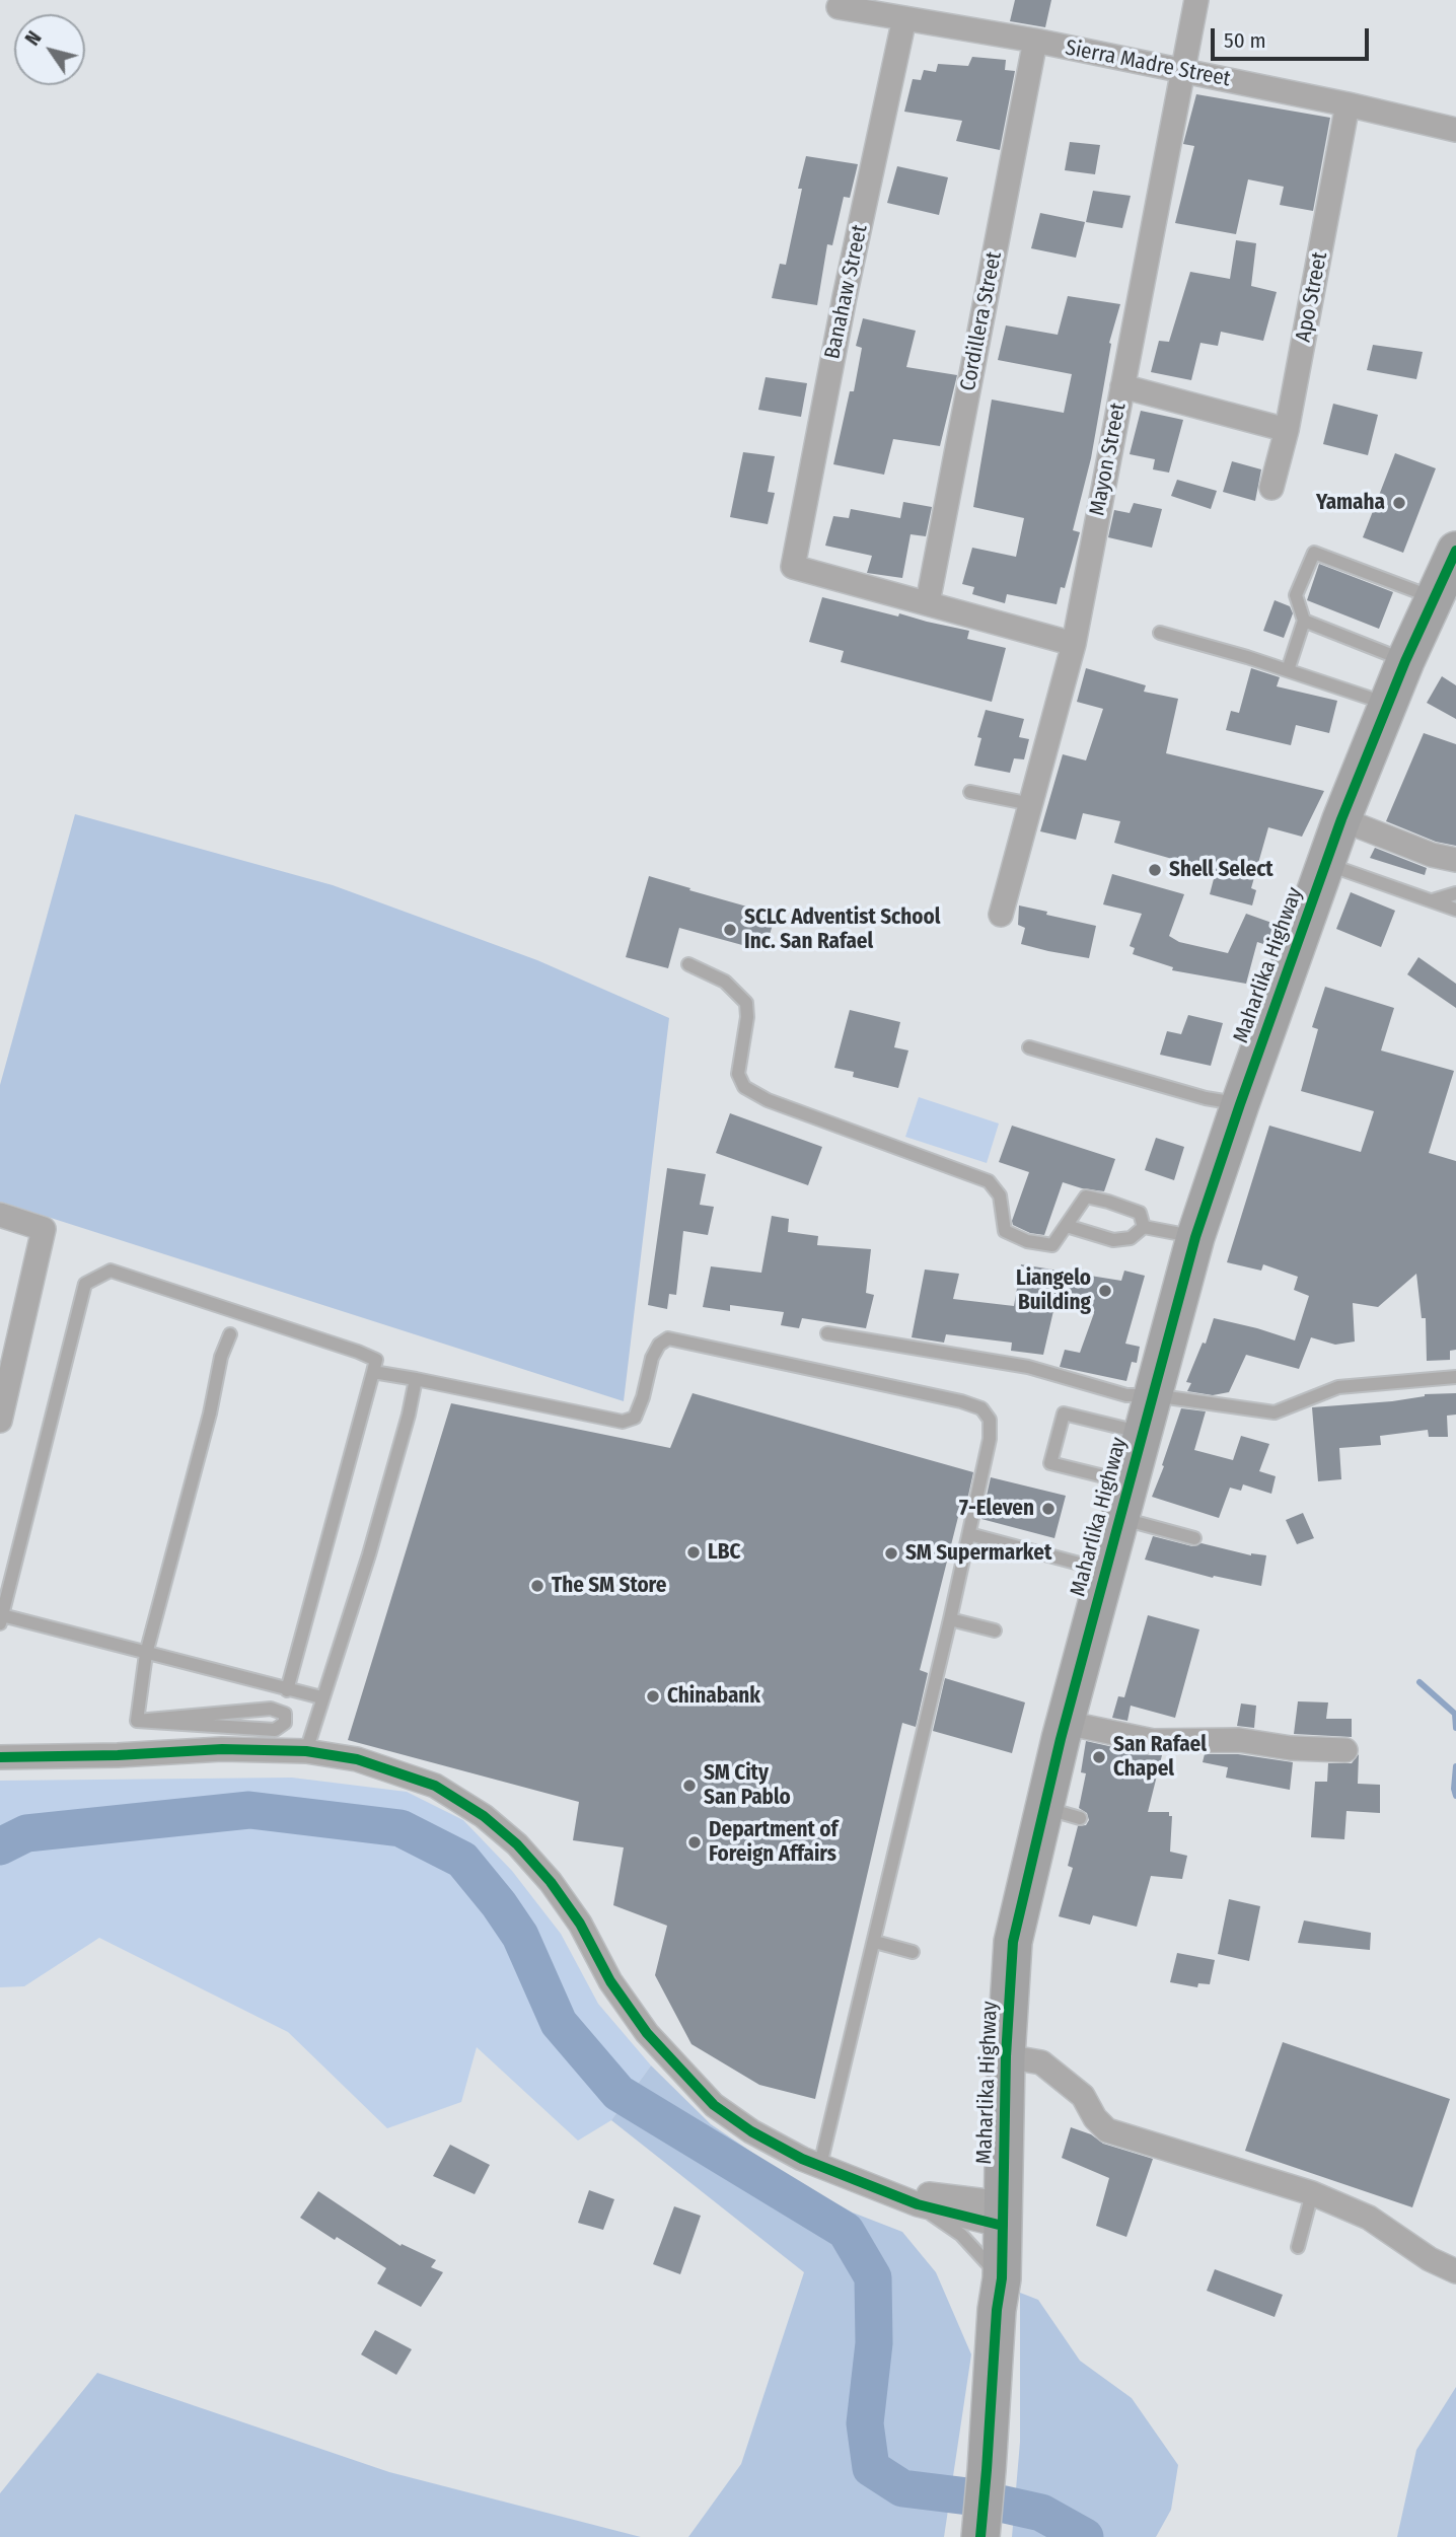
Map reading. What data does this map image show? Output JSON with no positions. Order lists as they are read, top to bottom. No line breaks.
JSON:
{"streets":{"main road":["Maharlika Highway"],"street":["Sierra Madre Street","Banahaw Street","Apo Street","Cordillera Street","Mayon Street"]},"crossings":[["Sierra Madre Street","Banahaw Street"],["Sierra Madre Street","Apo Street"],["Sierra Madre Street","Cordillera Street"],["Sierra Madre Street","Mayon Street"],["Banahaw Street","Cordillera Street"]],"places":["Yamaha","Shell Select","SCLC Adventist School Inc. San Rafael","Liangelo Building","7-Eleven","LBC","SM Supermarket","The SM Store","Chinabank","San Rafael Chapel","SM City San Pablo","Department of Foreign Affairs"],"scale_bar":"50 m","north":"top left"}
